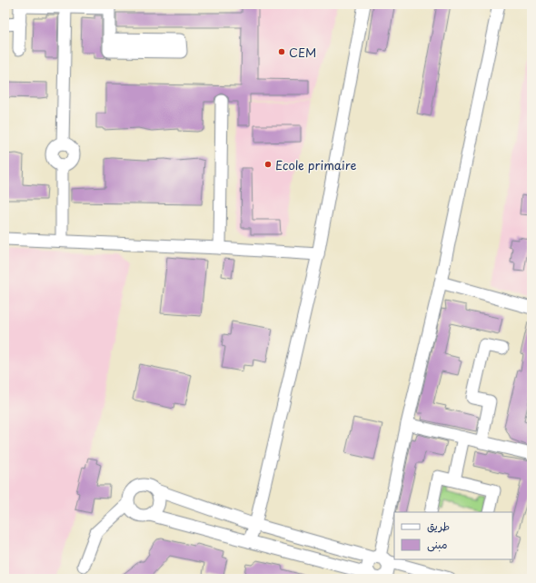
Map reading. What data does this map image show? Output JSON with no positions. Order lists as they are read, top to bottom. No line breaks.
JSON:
{"places":["CEM","Ecole primaire"],"legend":["طريق","مبنى"]}
